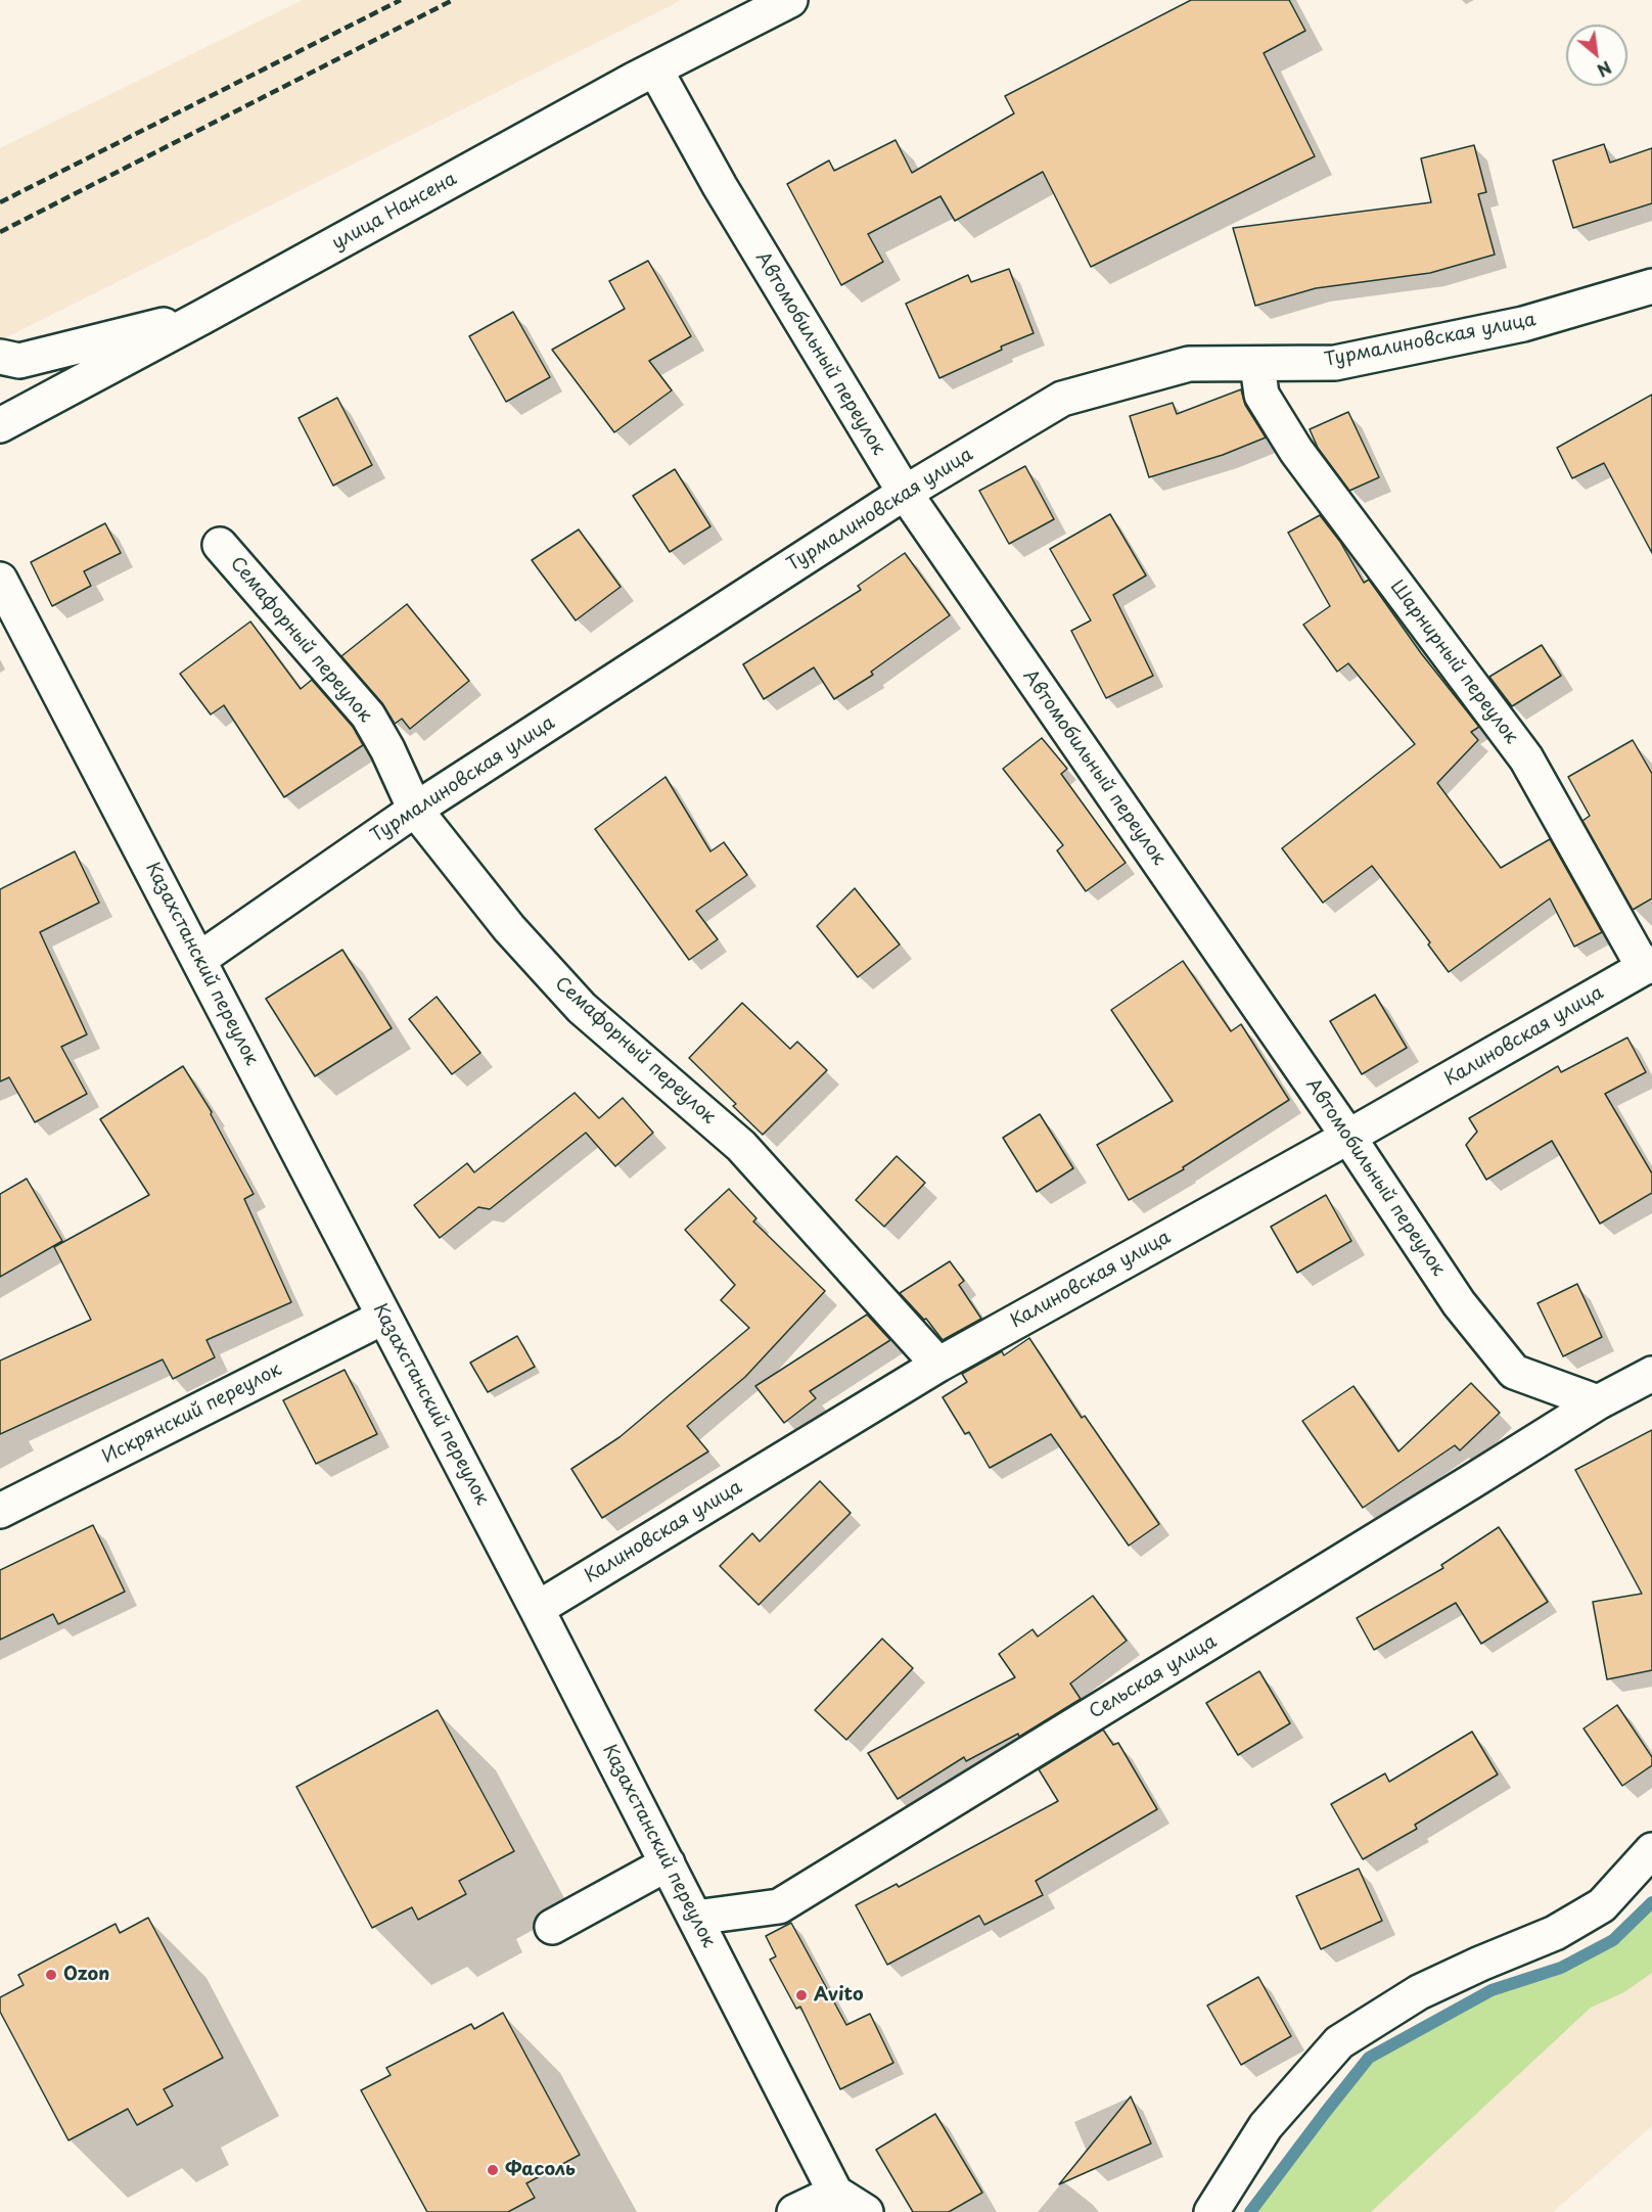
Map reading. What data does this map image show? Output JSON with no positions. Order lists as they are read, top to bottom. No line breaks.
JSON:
{"streets":{"street":["улица Нансена","Турмалиновская улица","Автомобильный переулок","Семафорный переулок","Шарнирный переулок","Казахстанский переулок","Калиновская улица","Искрянский переулок","Сельская улица"]},"crossings":[["улица Нансена","Автомобильный переулок"],["Турмалиновская улица","Автомобильный переулок"],["Турмалиновская улица","Семафорный переулок"],["Турмалиновская улица","Шарнирный переулок"],["Турмалиновская улица","Казахстанский переулок"],["Автомобильный переулок","Калиновская улица"],["Автомобильный переулок","Сельская улица"],["Семафорный переулок","Калиновская улица"],["Шарнирный переулок","Калиновская улица"],["Казахстанский переулок","Калиновская улица"],["Казахстанский переулок","Искрянский переулок"],["Казахстанский переулок","Сельская улица"]],"places":["Ozon","Avito","Фасоль"],"north":"bottom right"}
